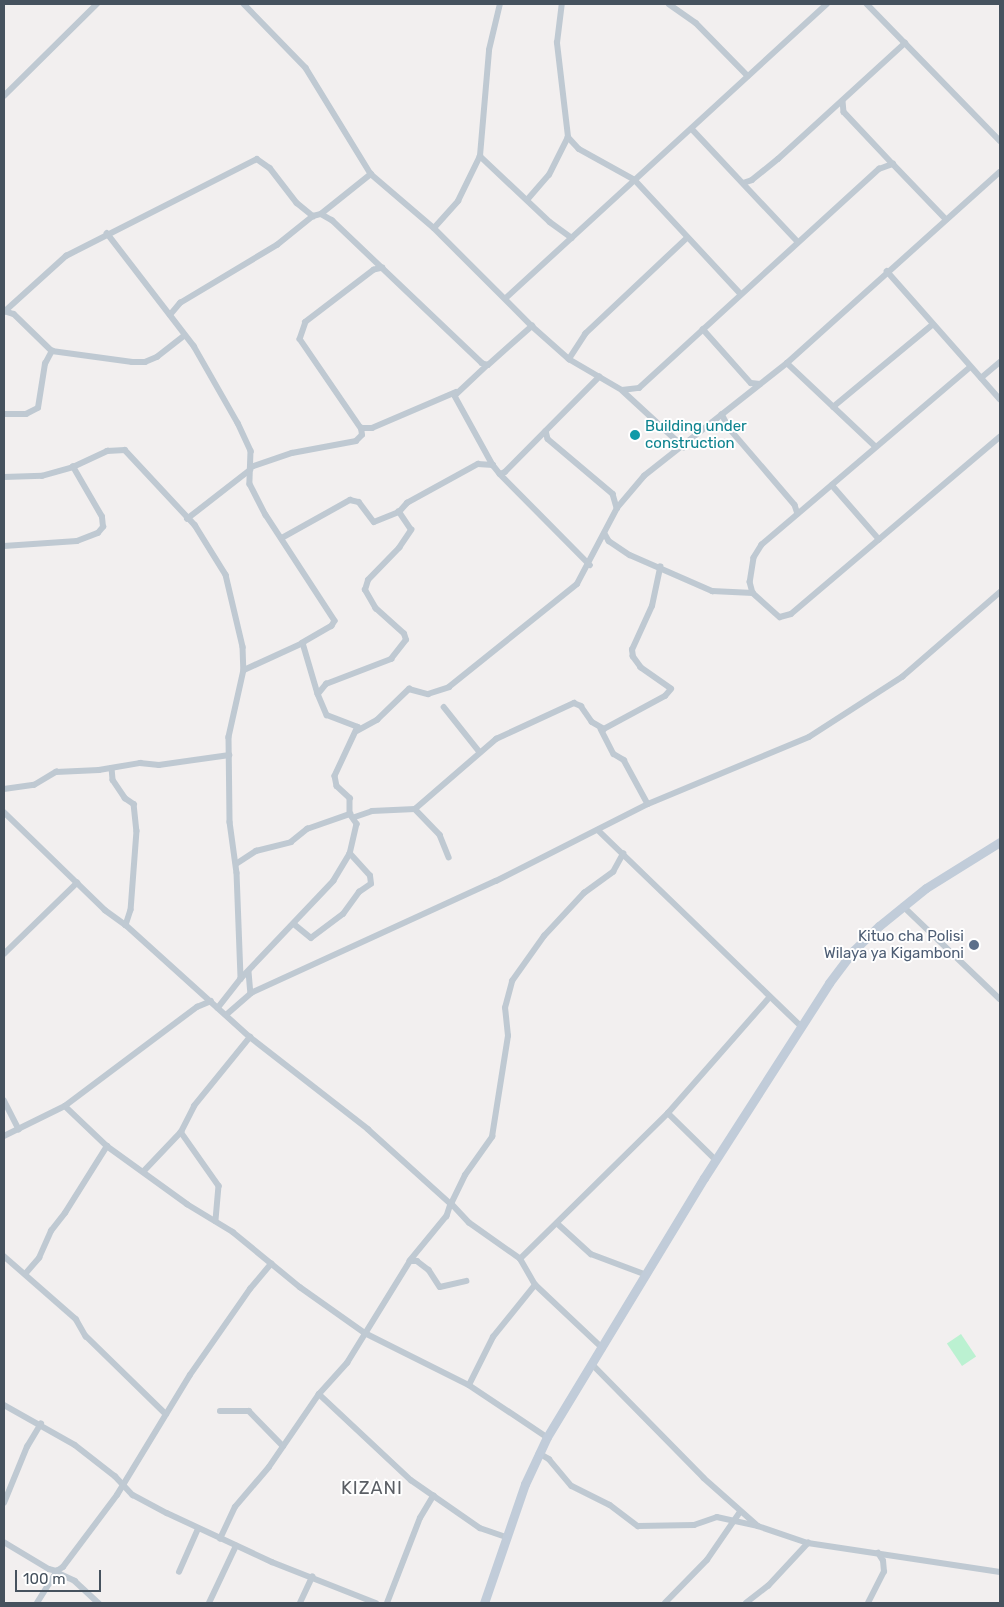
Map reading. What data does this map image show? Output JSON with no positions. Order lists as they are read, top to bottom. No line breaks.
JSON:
{"districts":["KIZANI"],"places":["Building under construction","Kituo cha Polisi Wilaya ya Kigamboni"],"scale_bar":"100 m"}
